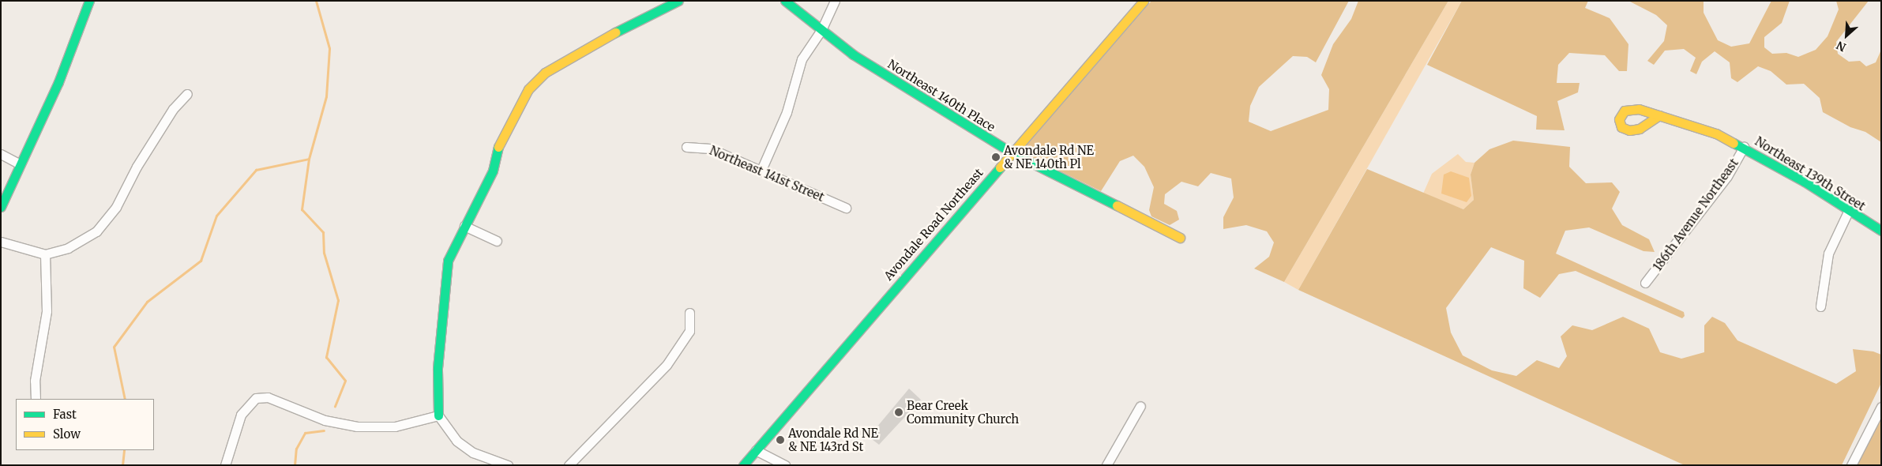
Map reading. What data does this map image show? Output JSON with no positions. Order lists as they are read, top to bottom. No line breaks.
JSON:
{"streets":{"street":["Northeast 140th Place","Northeast 141st Street","Northeast 139th Street","186th Avenue Northeast","Avondale Road Northeast"]},"crossings":[["Northeast 140th Place","Avondale Road Northeast"],["Northeast 139th Street","186th Avenue Northeast"]],"places":["Avondale Rd NE & NE 140th Pl","Bear Creek Community Church","Avondale Rd NE & NE 143rd St"],"legend":["Fast","Slow"],"north":"bottom left"}
